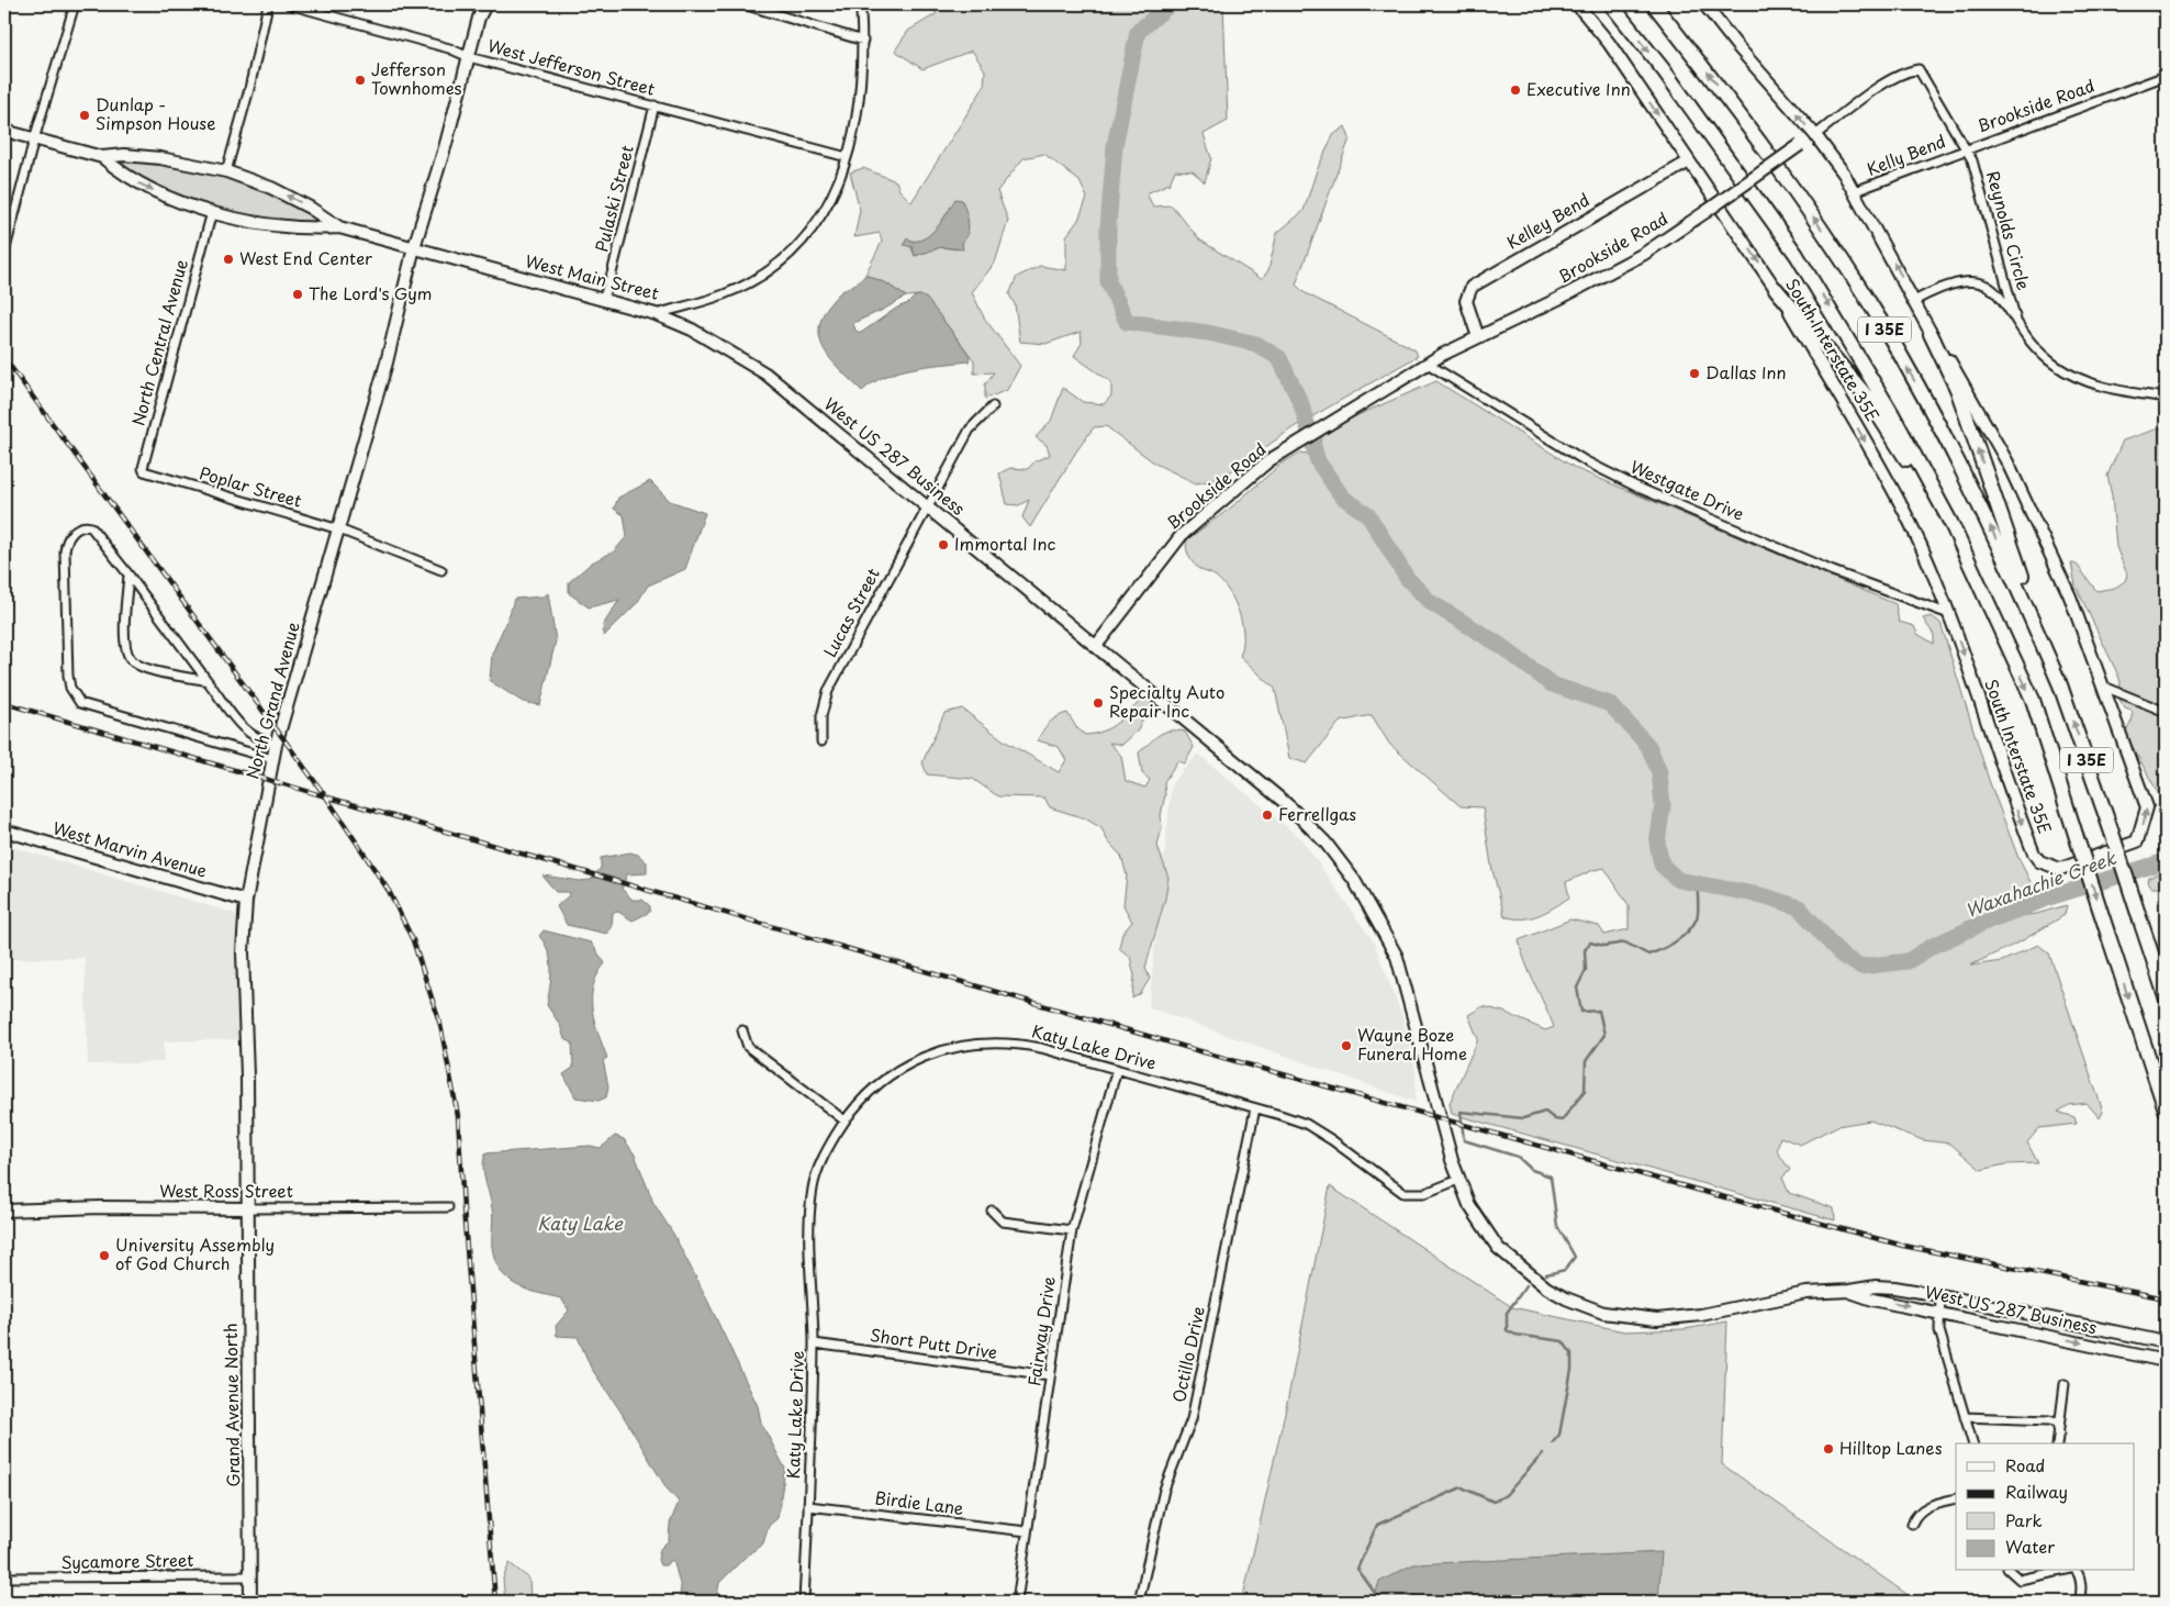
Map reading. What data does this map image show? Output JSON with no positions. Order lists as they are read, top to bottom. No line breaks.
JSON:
{"streets":{"highway":["I 35E"],"main road":["Brookside Road","Kelley Bend","West Main Street","South Interstate 35E","West US 287 Business","North Grand Avenue","West Marvin Avenue","West Ross Street","Grand Avenue North"],"street":["West Jefferson Street","Kelly Bend","Pulaski Street","Reynolds Circle","North Central Avenue","Poplar Street","Westgate Drive","Lucas Street","Katy Lake Drive","Fairway Drive","Short Putt Drive","Octillo Drive","Birdie Lane","Sycamore Street"]},"crossings":[["West Jefferson Street","Pulaski Street"],["West Jefferson Street","West Main Street"],["West Jefferson Street","North Grand Avenue"],["Brookside Road","Kelly Bend"],["Brookside Road","Kelley Bend"],["Brookside Road","Reynolds Circle"],["Brookside Road","South Interstate 35E"],["Brookside Road","West US 287 Business"],["Brookside Road","Westgate Drive"],["Kelly Bend","Reynolds Circle"],["Kelly Bend","South Interstate 35E"],["Pulaski Street","West Main Street"],["Kelley Bend","South Interstate 35E"],["Reynolds Circle","South Interstate 35E"],["West Main Street","North Central Avenue"],["West Main Street","West US 287 Business"],["West Main Street","North Grand Avenue"],["North Central Avenue","Poplar Street"],["South Interstate 35E","Westgate Drive"],["West US 287 Business","Lucas Street"],["West US 287 Business","Katy Lake Drive"],["Poplar Street","North Grand Avenue"],["North Grand Avenue","West Marvin Avenue"],["North Grand Avenue","West Ross Street"],["North Grand Avenue","Grand Avenue North"],["Katy Lake Drive","Fairway Drive"],["Katy Lake Drive","Short Putt Drive"],["Katy Lake Drive","Octillo Drive"],["Katy Lake Drive","Birdie Lane"],["West Ross Street","Grand Avenue North"],["Fairway Drive","Short Putt Drive"],["Fairway Drive","Birdie Lane"],["Grand Avenue North","Sycamore Street"]],"water":["Waxahachie Creek","Katy Lake"],"places":["Jefferson Townhomes","Executive Inn","Dunlap - Simpson House","West End Center","The Lord's Gym","Dallas Inn","Immortal Inc","Specialty Auto Repair Inc","Ferrellgas","Wayne Boze Funeral Home","University Assembly of God Church","Hilltop Lanes"],"legend":["Road","Railway","Park","Water"]}
